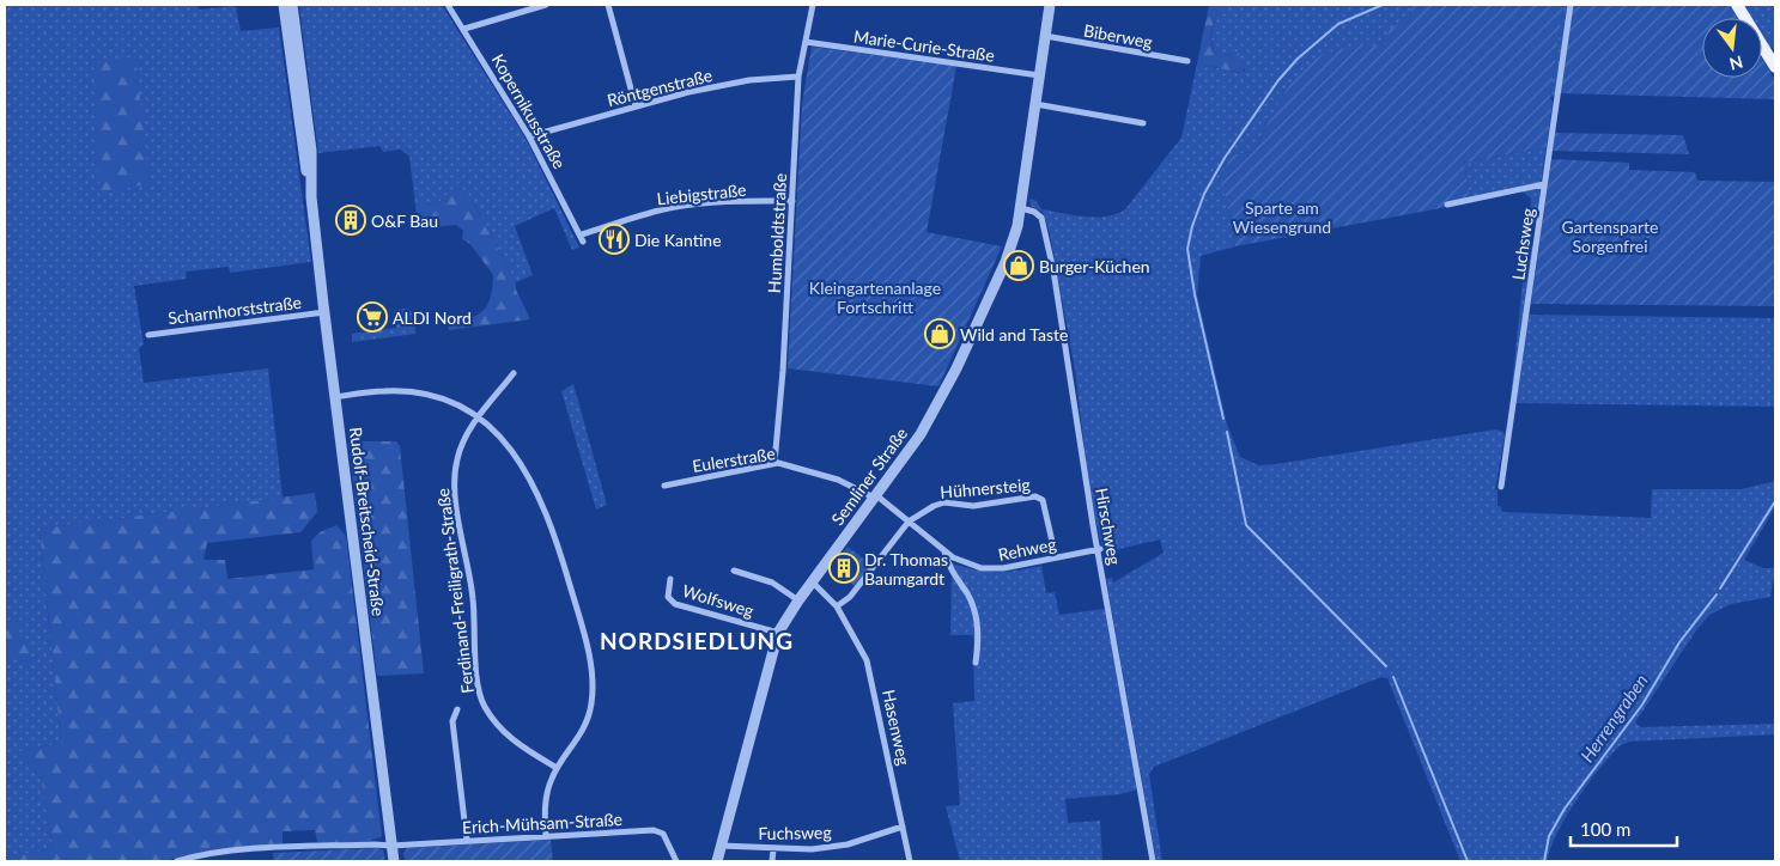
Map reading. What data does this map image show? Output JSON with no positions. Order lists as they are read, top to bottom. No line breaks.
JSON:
{"streets":{"street":["Biberweg","Marie-Curie-Straße","Röntgenstraße","Kopernikusstraße","Liebigstraße","Humboldtstraße","Luchsweg","Scharnhorststraße","Eulerstraße","Semliner Straße","Hühnersteig","Rudolf-Breitscheid-Straße","Hirschweg","Rehweg","Ferdinand-Freiligrath-Straße","Wolfsweg","Hasenweg","Erich-Mühsam-Straße","Fuchsweg"]},"crossings":[["Biberweg","Semliner Straße"],["Marie-Curie-Straße","Humboldtstraße"],["Marie-Curie-Straße","Semliner Straße"],["Röntgenstraße","Kopernikusstraße"],["Röntgenstraße","Humboldtstraße"],["Kopernikusstraße","Liebigstraße"],["Liebigstraße","Humboldtstraße"],["Humboldtstraße","Eulerstraße"],["Scharnhorststraße","Rudolf-Breitscheid-Straße"],["Eulerstraße","Semliner Straße"],["Eulerstraße","Rehweg"],["Semliner Straße","Hirschweg"],["Semliner Straße","Rehweg"],["Semliner Straße","Wolfsweg"],["Semliner Straße","Hasenweg"],["Semliner Straße","Fuchsweg"],["Hühnersteig","Rehweg"],["Rudolf-Breitscheid-Straße","Erich-Mühsam-Straße"],["Hirschweg","Rehweg"],["Hasenweg","Fuchsweg"]],"districts":["NORDSIEDLUNG"],"water":["Herrengraben"],"parks":["Sparte am Wiesengrund","Gartensparte Sorgenfrei","Kleingartenanlage Fortschritt"],"places":{"building":["O&F Bau","Dr. Thomas Baumgardt"],"restaurant":["Die Kantine"],"shop":["Burger-Küchen","Wild and Taste"],"supermarket":["ALDI Nord"]},"scale_bar":"100 m","north":"bottom"}
